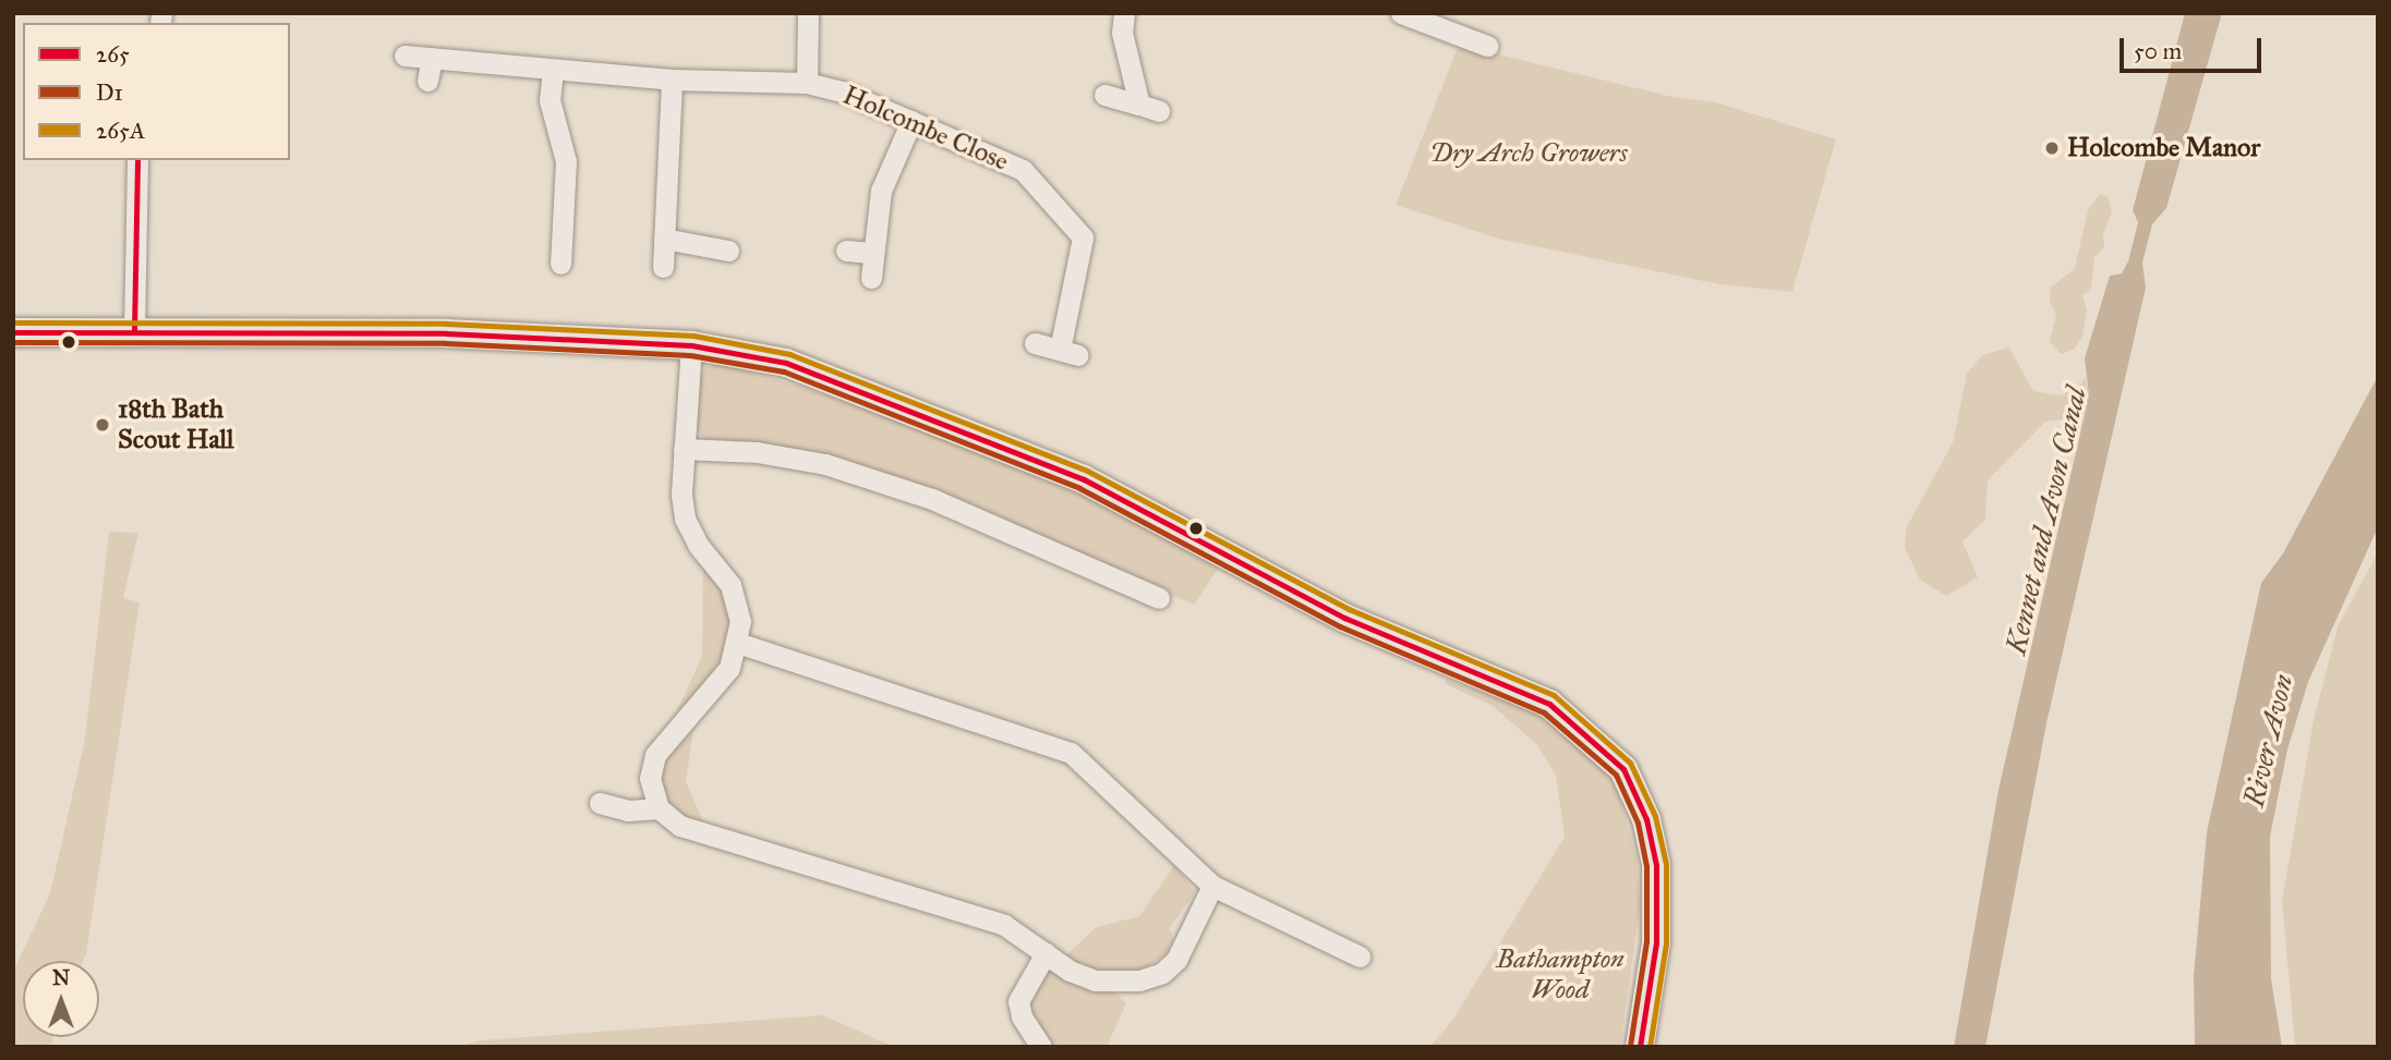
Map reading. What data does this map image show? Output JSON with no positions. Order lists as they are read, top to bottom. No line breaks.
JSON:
{"streets":{"street":["Holcombe Close"]},"water":["Kennet and Avon Canal","River Avon"],"parks":["Dry Arch Growers","Bathampton Wood"],"places":["Holcombe Manor","18th Bath Scout Hall"],"lines":["transit line 265","transit line 265A","transit line D1"],"legend":["265","D1","265A"],"scale_bar":"50 m","north":"top"}
